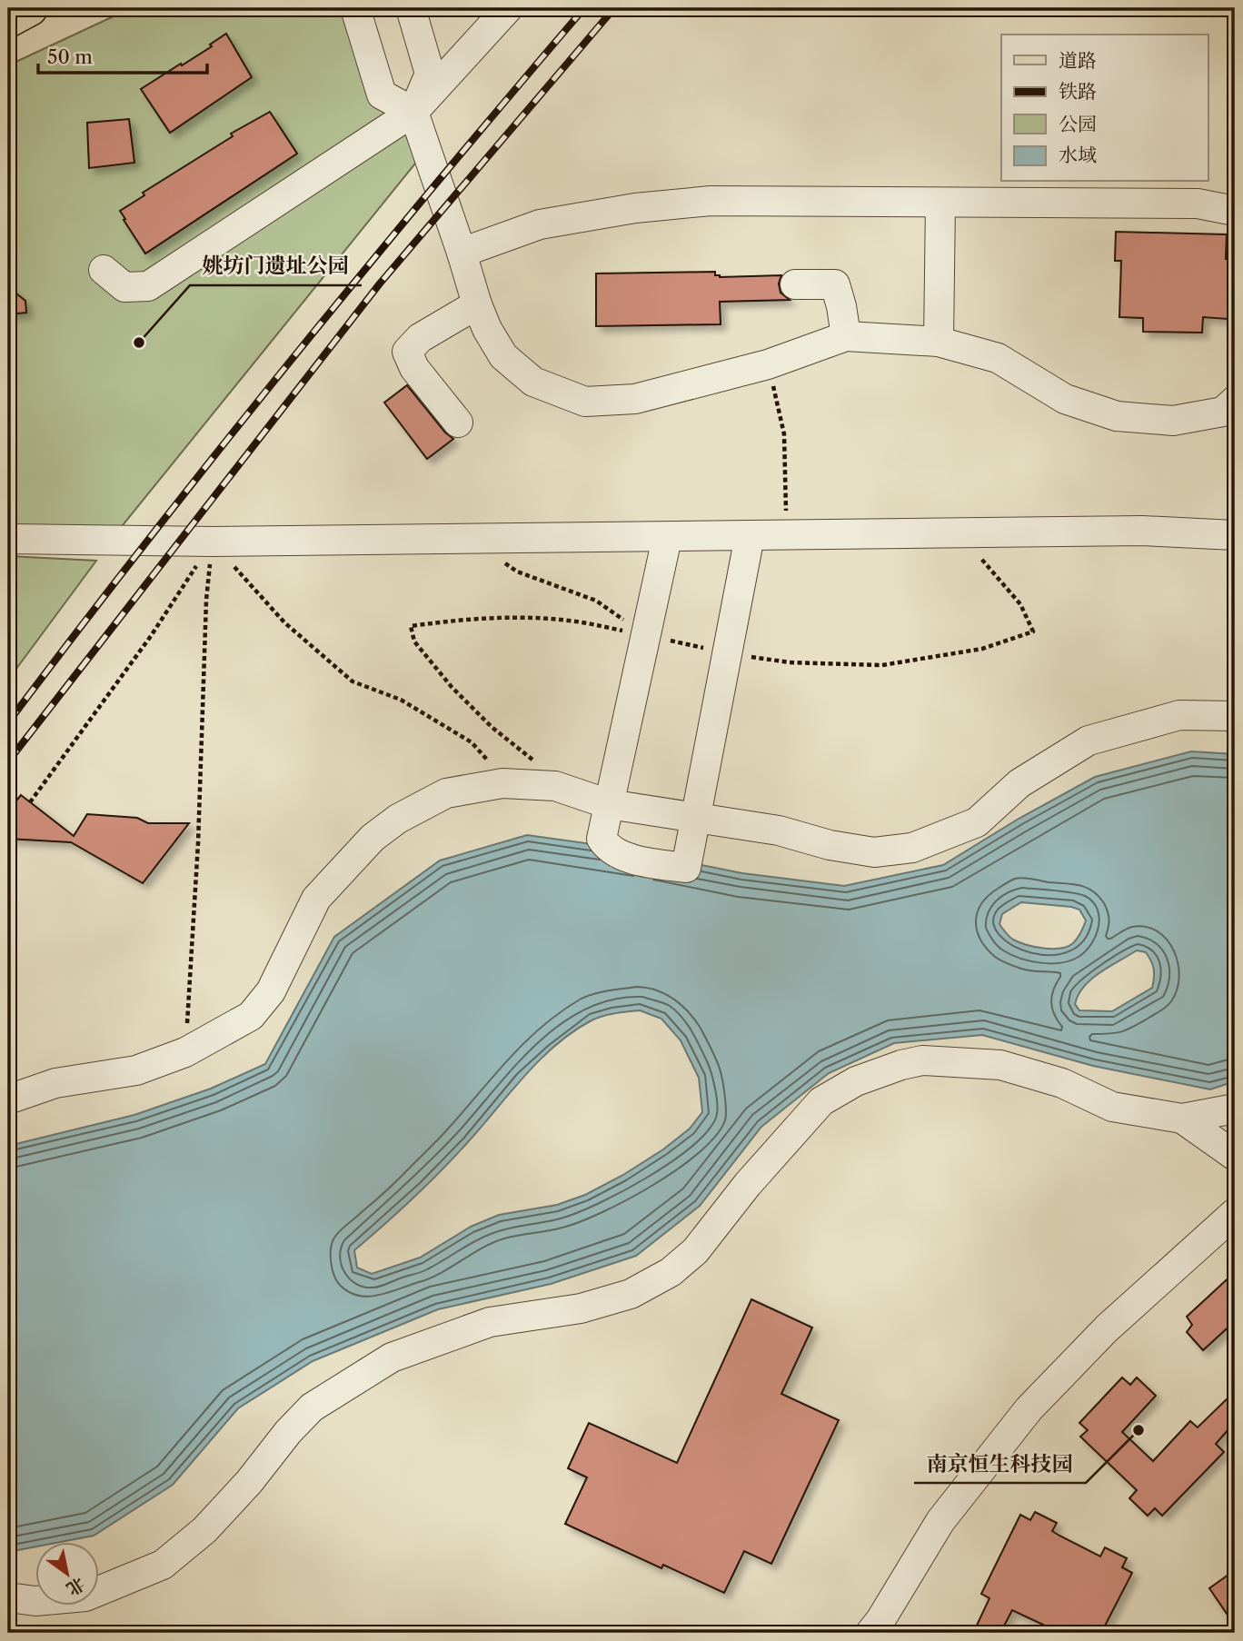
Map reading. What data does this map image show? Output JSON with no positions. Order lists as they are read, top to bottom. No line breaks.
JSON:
{"places":["姚坊门遗址公园","南京恒生科技园"],"legend":["道路","铁路","公园","水域"],"scale_bar":"50 m","north":"bottom right"}
